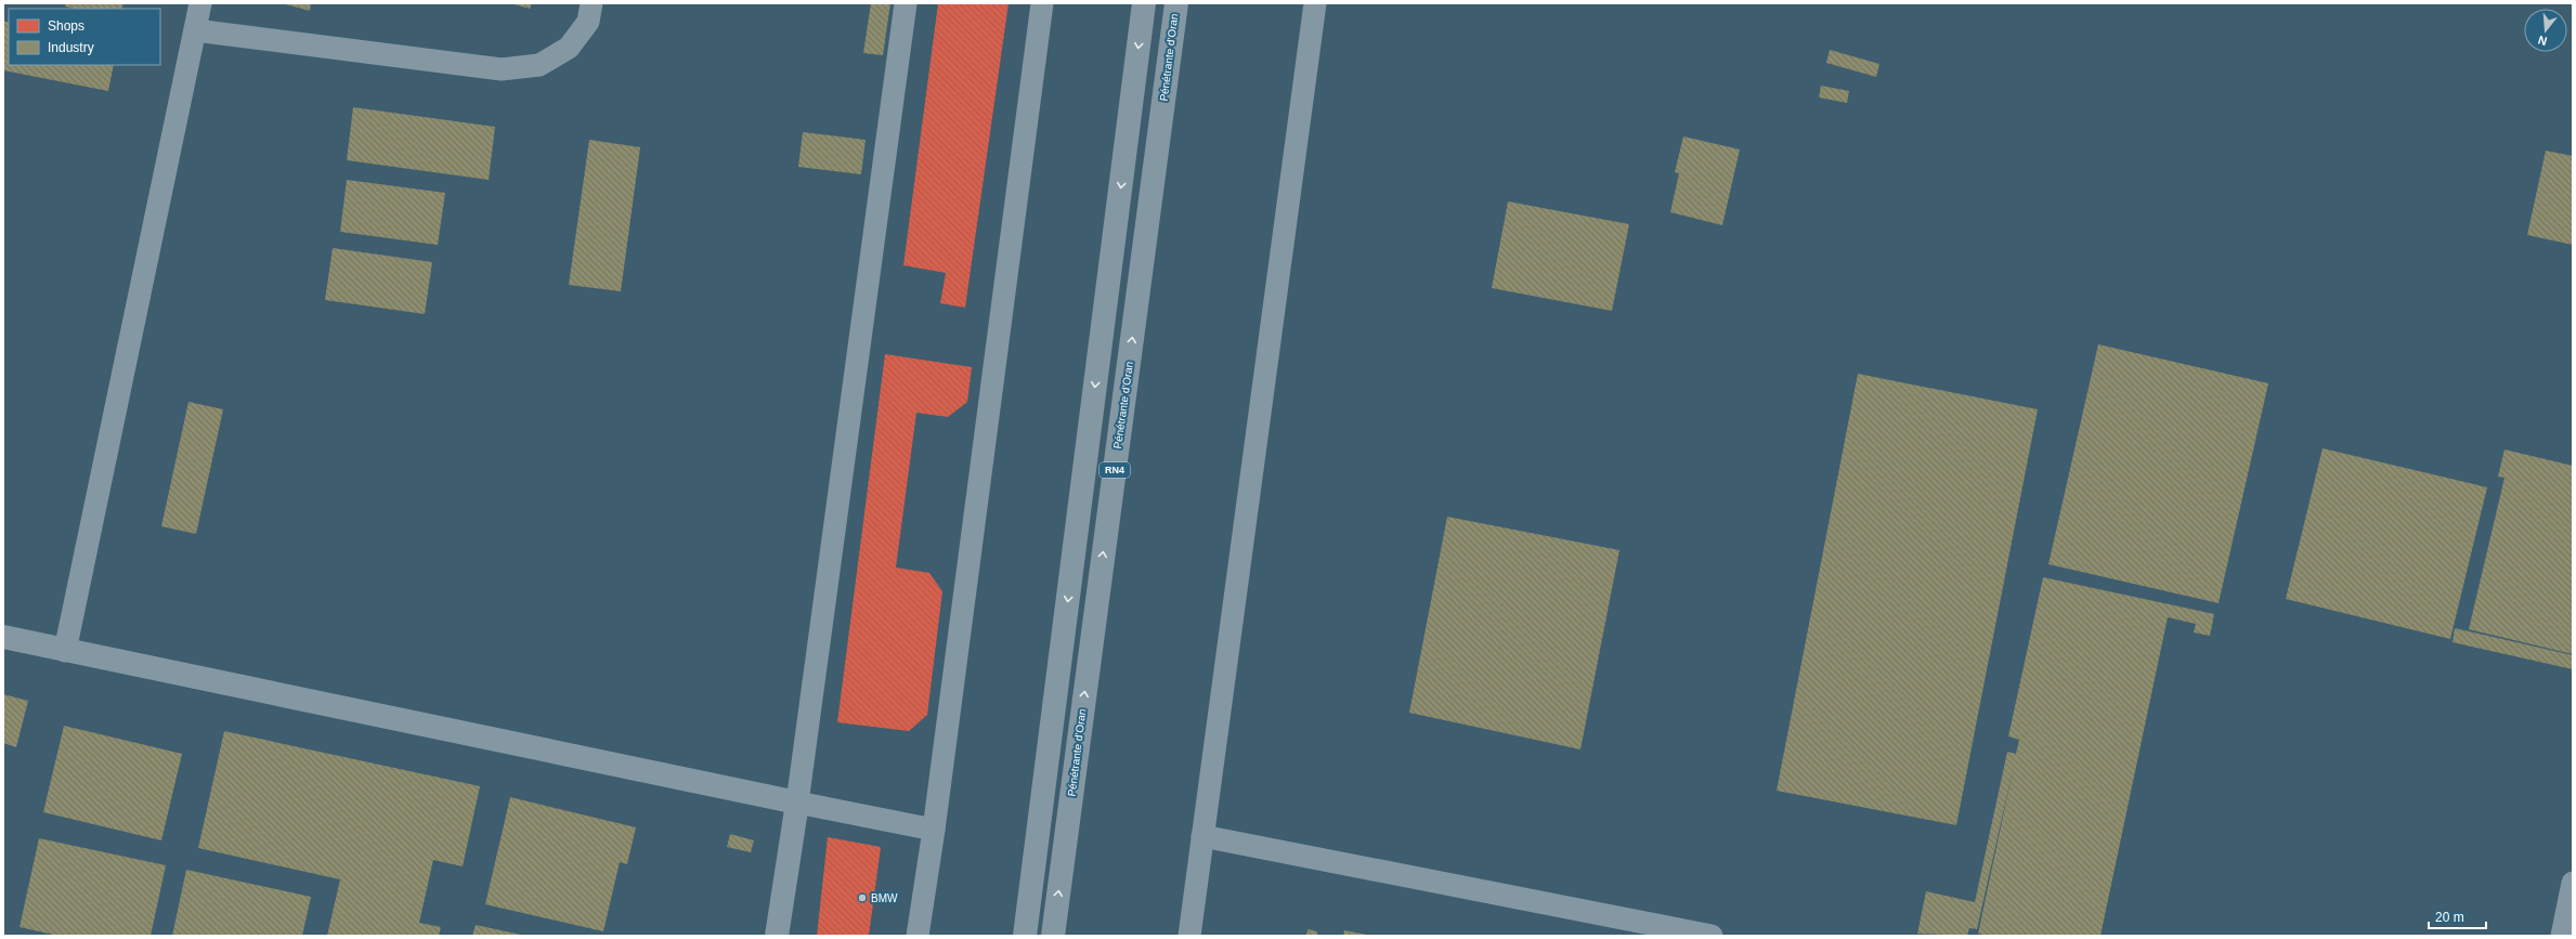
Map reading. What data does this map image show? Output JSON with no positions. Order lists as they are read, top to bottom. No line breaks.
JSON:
{"streets":{"main road":["Pénétrante d'Oran","RN4"]},"places":["BMW"],"legend":["Shops","Industry"],"scale_bar":"20 m","north":"bottom"}
